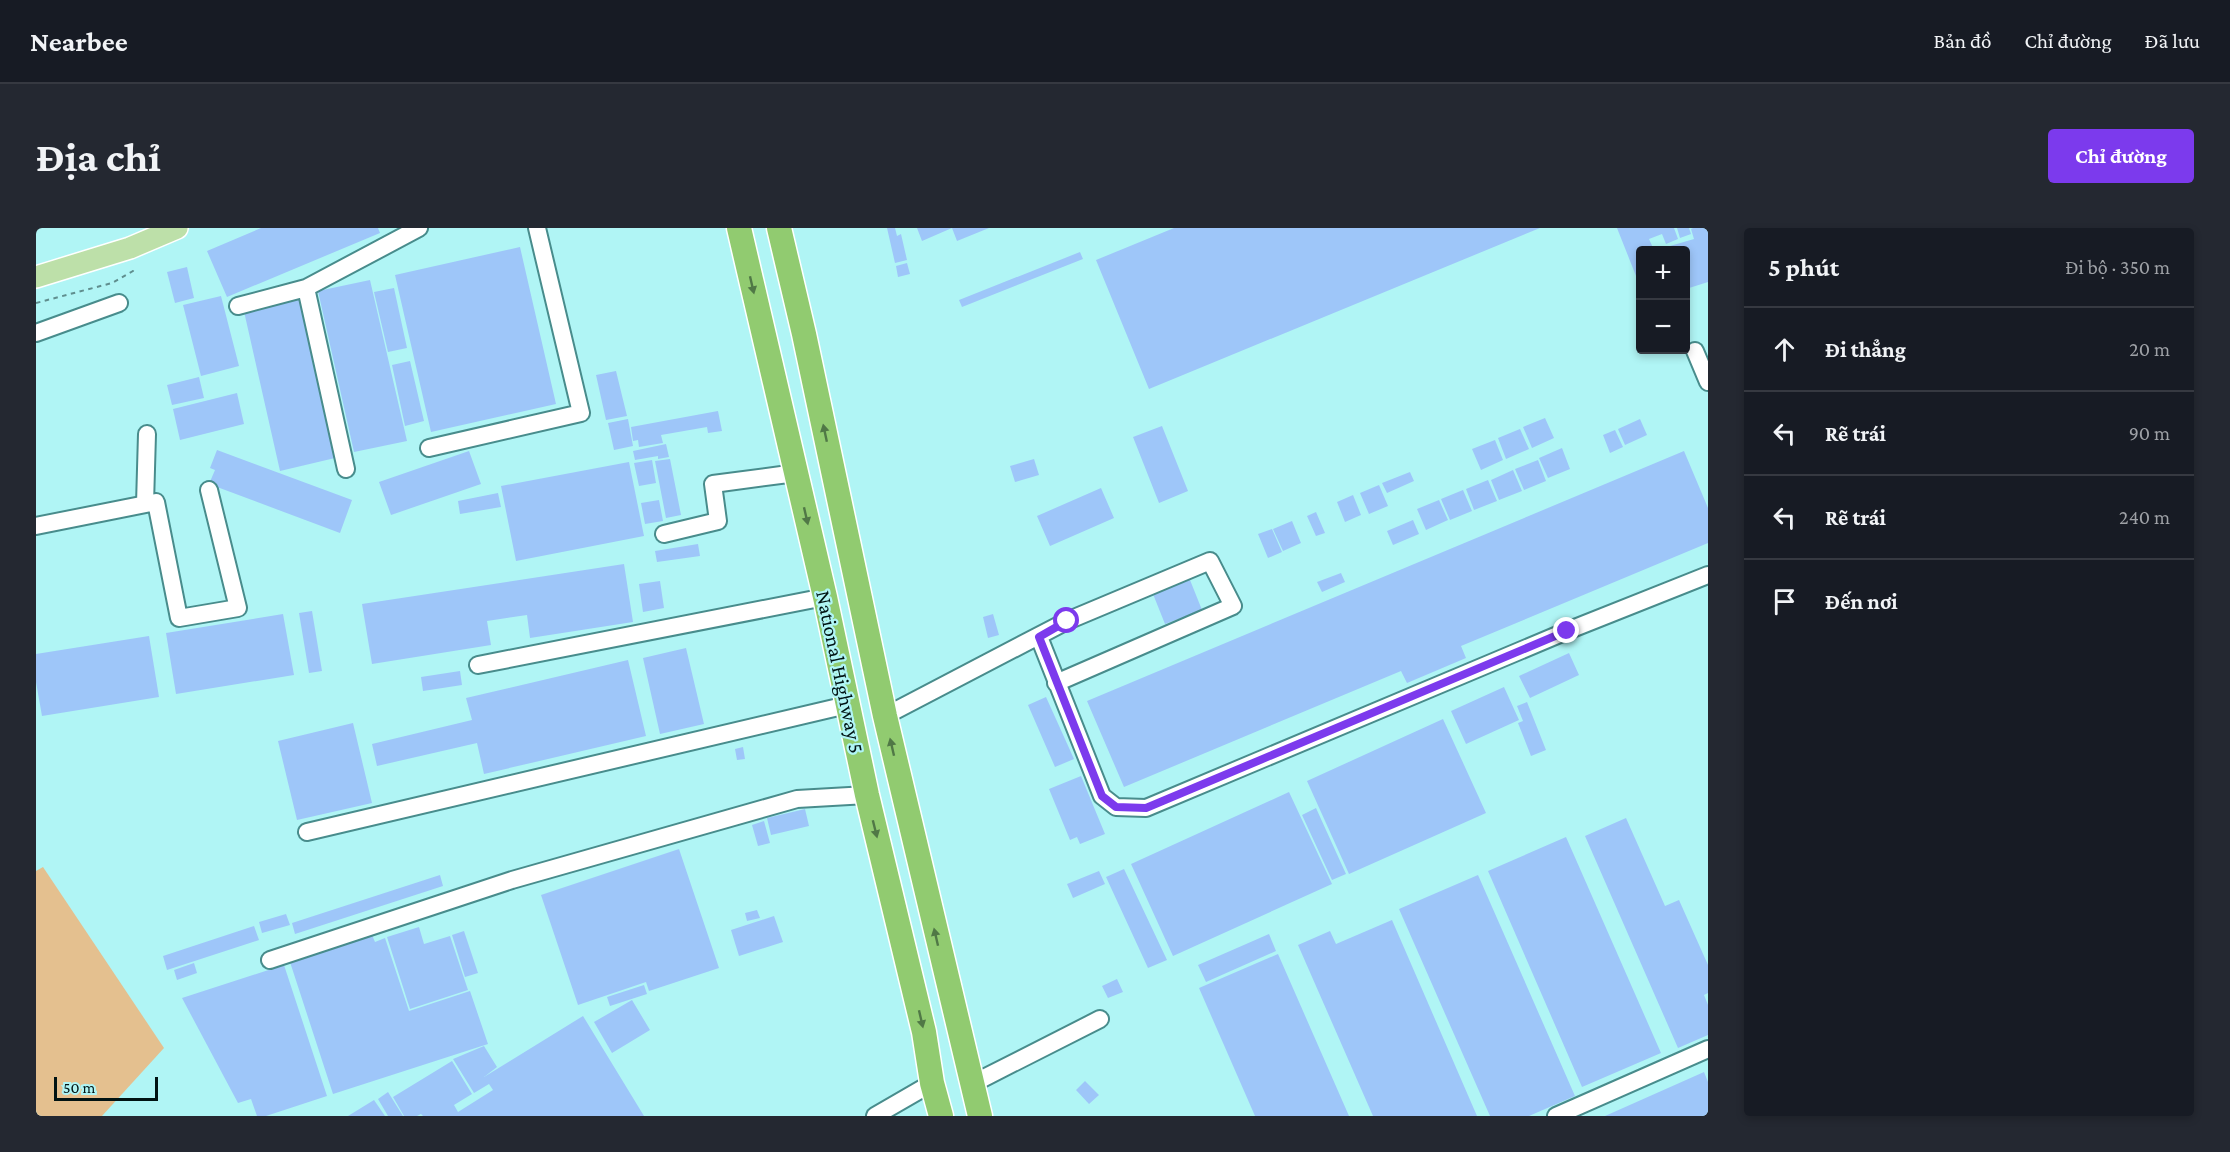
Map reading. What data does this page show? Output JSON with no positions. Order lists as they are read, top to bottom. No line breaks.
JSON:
{"streets":{"highway":["National Highway 5"]},"scale_bar":"50 m","page":{"header":"Nearbee","nav":["Bản đồ","Chỉ đường","Đã lưu"],"buttons":"Chỉ đường","title":"Địa chỉ","heading":["5 phút","Đi bộ · 350 m"],"map_buttons":["+","−"],"list":[["Đi thẳng","20 m"],["Rẽ trái","90 m"],["Rẽ trái","240 m"],"Đến nơi"],"scale":"50 m"}}
